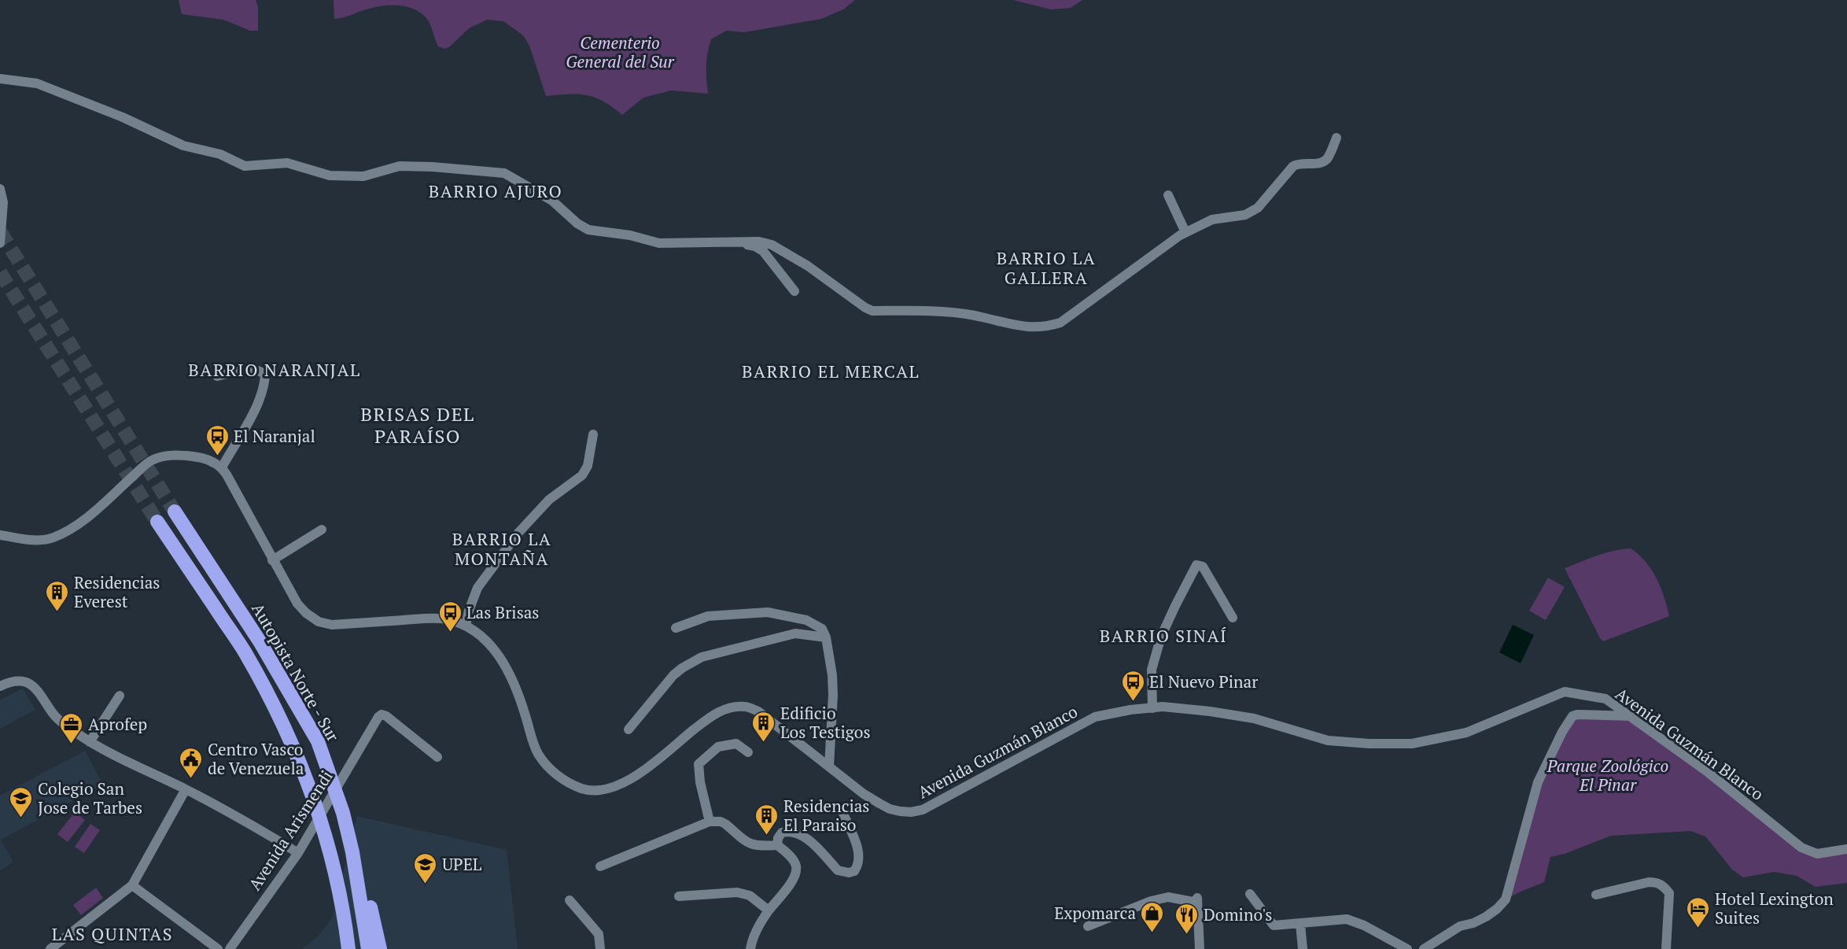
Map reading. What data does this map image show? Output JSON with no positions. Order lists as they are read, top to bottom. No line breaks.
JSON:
{"streets":{"highway":["Autopista Norte - Sur"],"street":["Avenida Guzmán Blanco","Avenida Arismendi"]},"districts":["BARRIO AJURO","BARRIO LA GALLERA","BARRIO NARANJAL","BARRIO EL MERCAL","BRISAS DEL PARAÍSO","BARRIO LA MONTAÑA","BARRIO SINAÍ","LAS QUINTAS"],"parks":["Cementerio General del Sur","Parque Zoológico El Pinar"],"places":{"bus stop":["El Naranjal","Las Brisas","El Nuevo Pinar"],"building":["Residencias Everest","Edificio Los Testigos","Residencias El Paraiso"],"office":["Aprofep"],"public building":["Centro Vasco de Venezuela"],"school or university":["Colegio San Jose de Tarbes","UPEL"],"hotel":["Hotel Lexington Suites"],"shop":["Expomarca"],"restaurant":["Domino's"]}}
